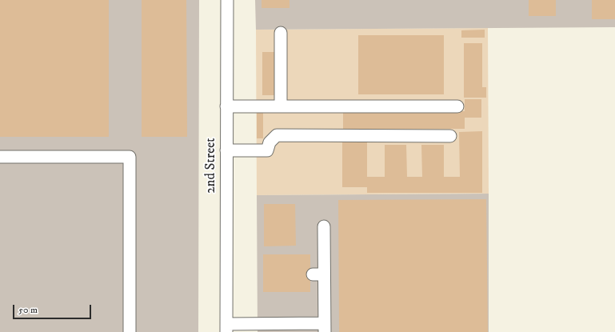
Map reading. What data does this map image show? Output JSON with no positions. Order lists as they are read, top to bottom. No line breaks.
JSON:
{"streets":{"street":["2nd Street"]},"scale_bar":"50 m"}
